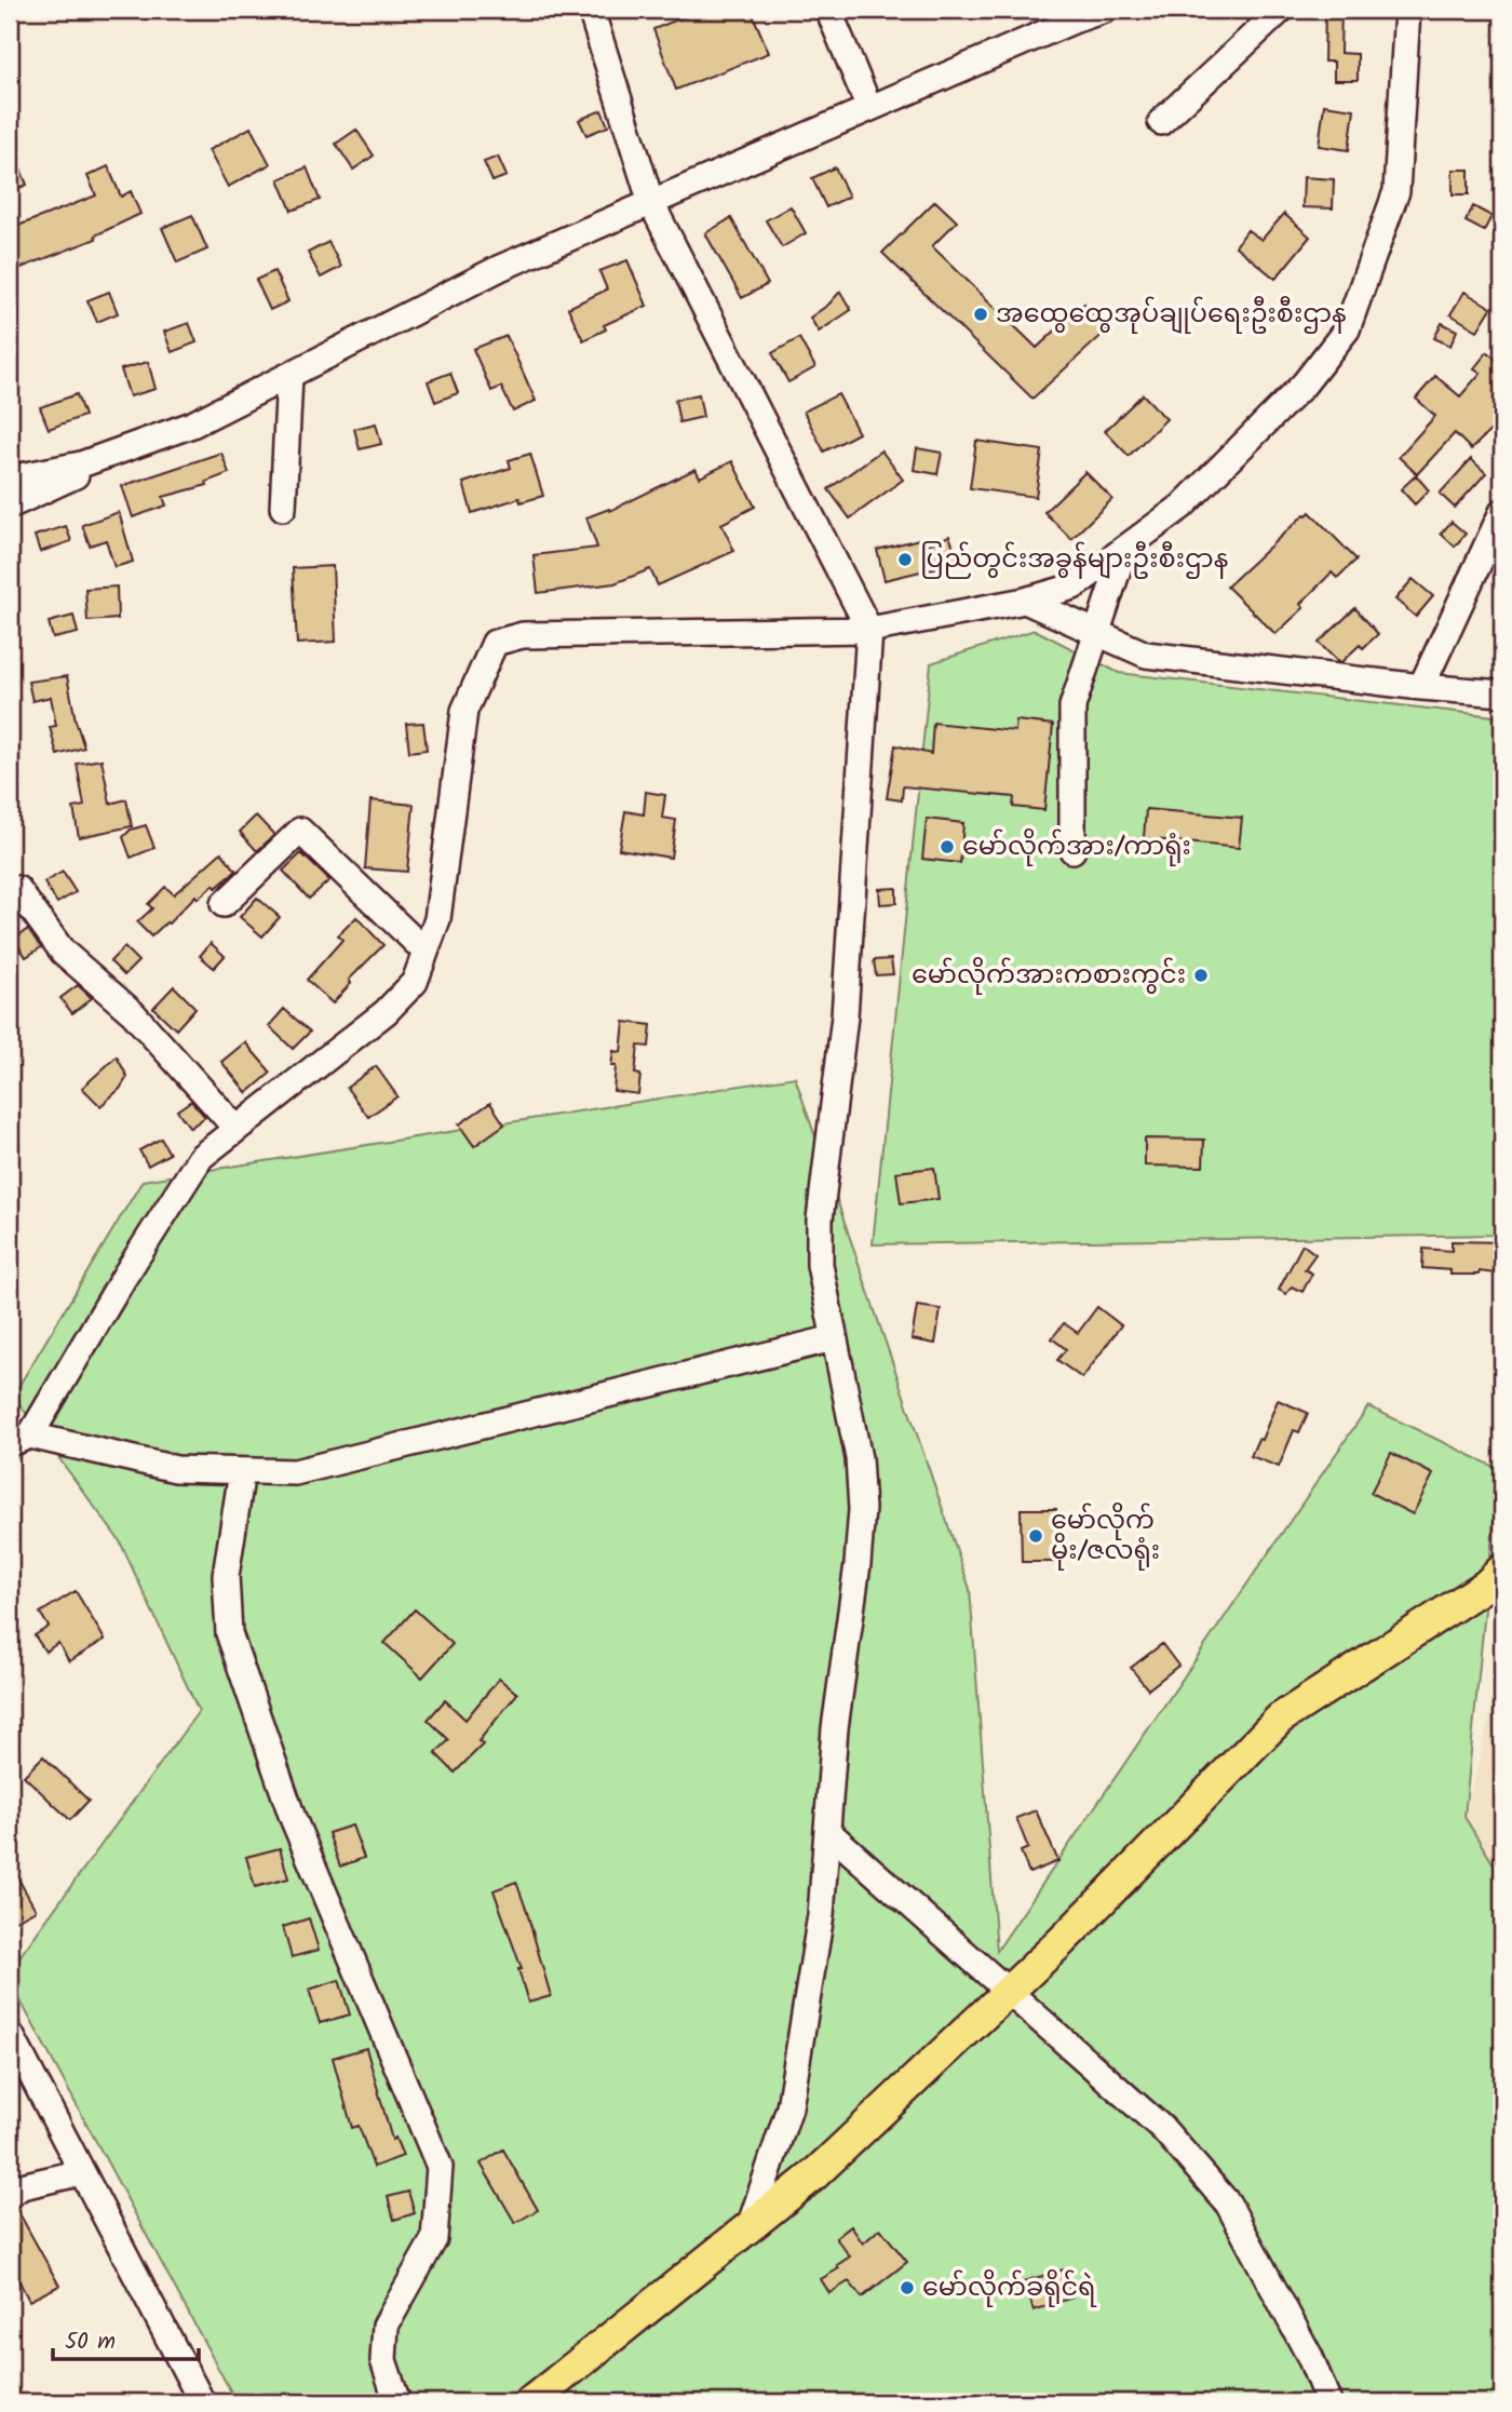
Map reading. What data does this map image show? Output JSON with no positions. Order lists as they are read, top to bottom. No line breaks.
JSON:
{"places":["အထွေထွေအုပ်ချုပ်ရေးဦးစီးဌာန","ပြည်တွင်းအခွန်များဦးစီးဌာန","မော်လိုက်အား/ကာရုံး","မော်လိုက်အားကစားကွင်း","မော်လိုက် မိုး/ဇလရုံး","မော်လိုက်ခရိုင်ရဲ"],"scale_bar":"50 m"}
